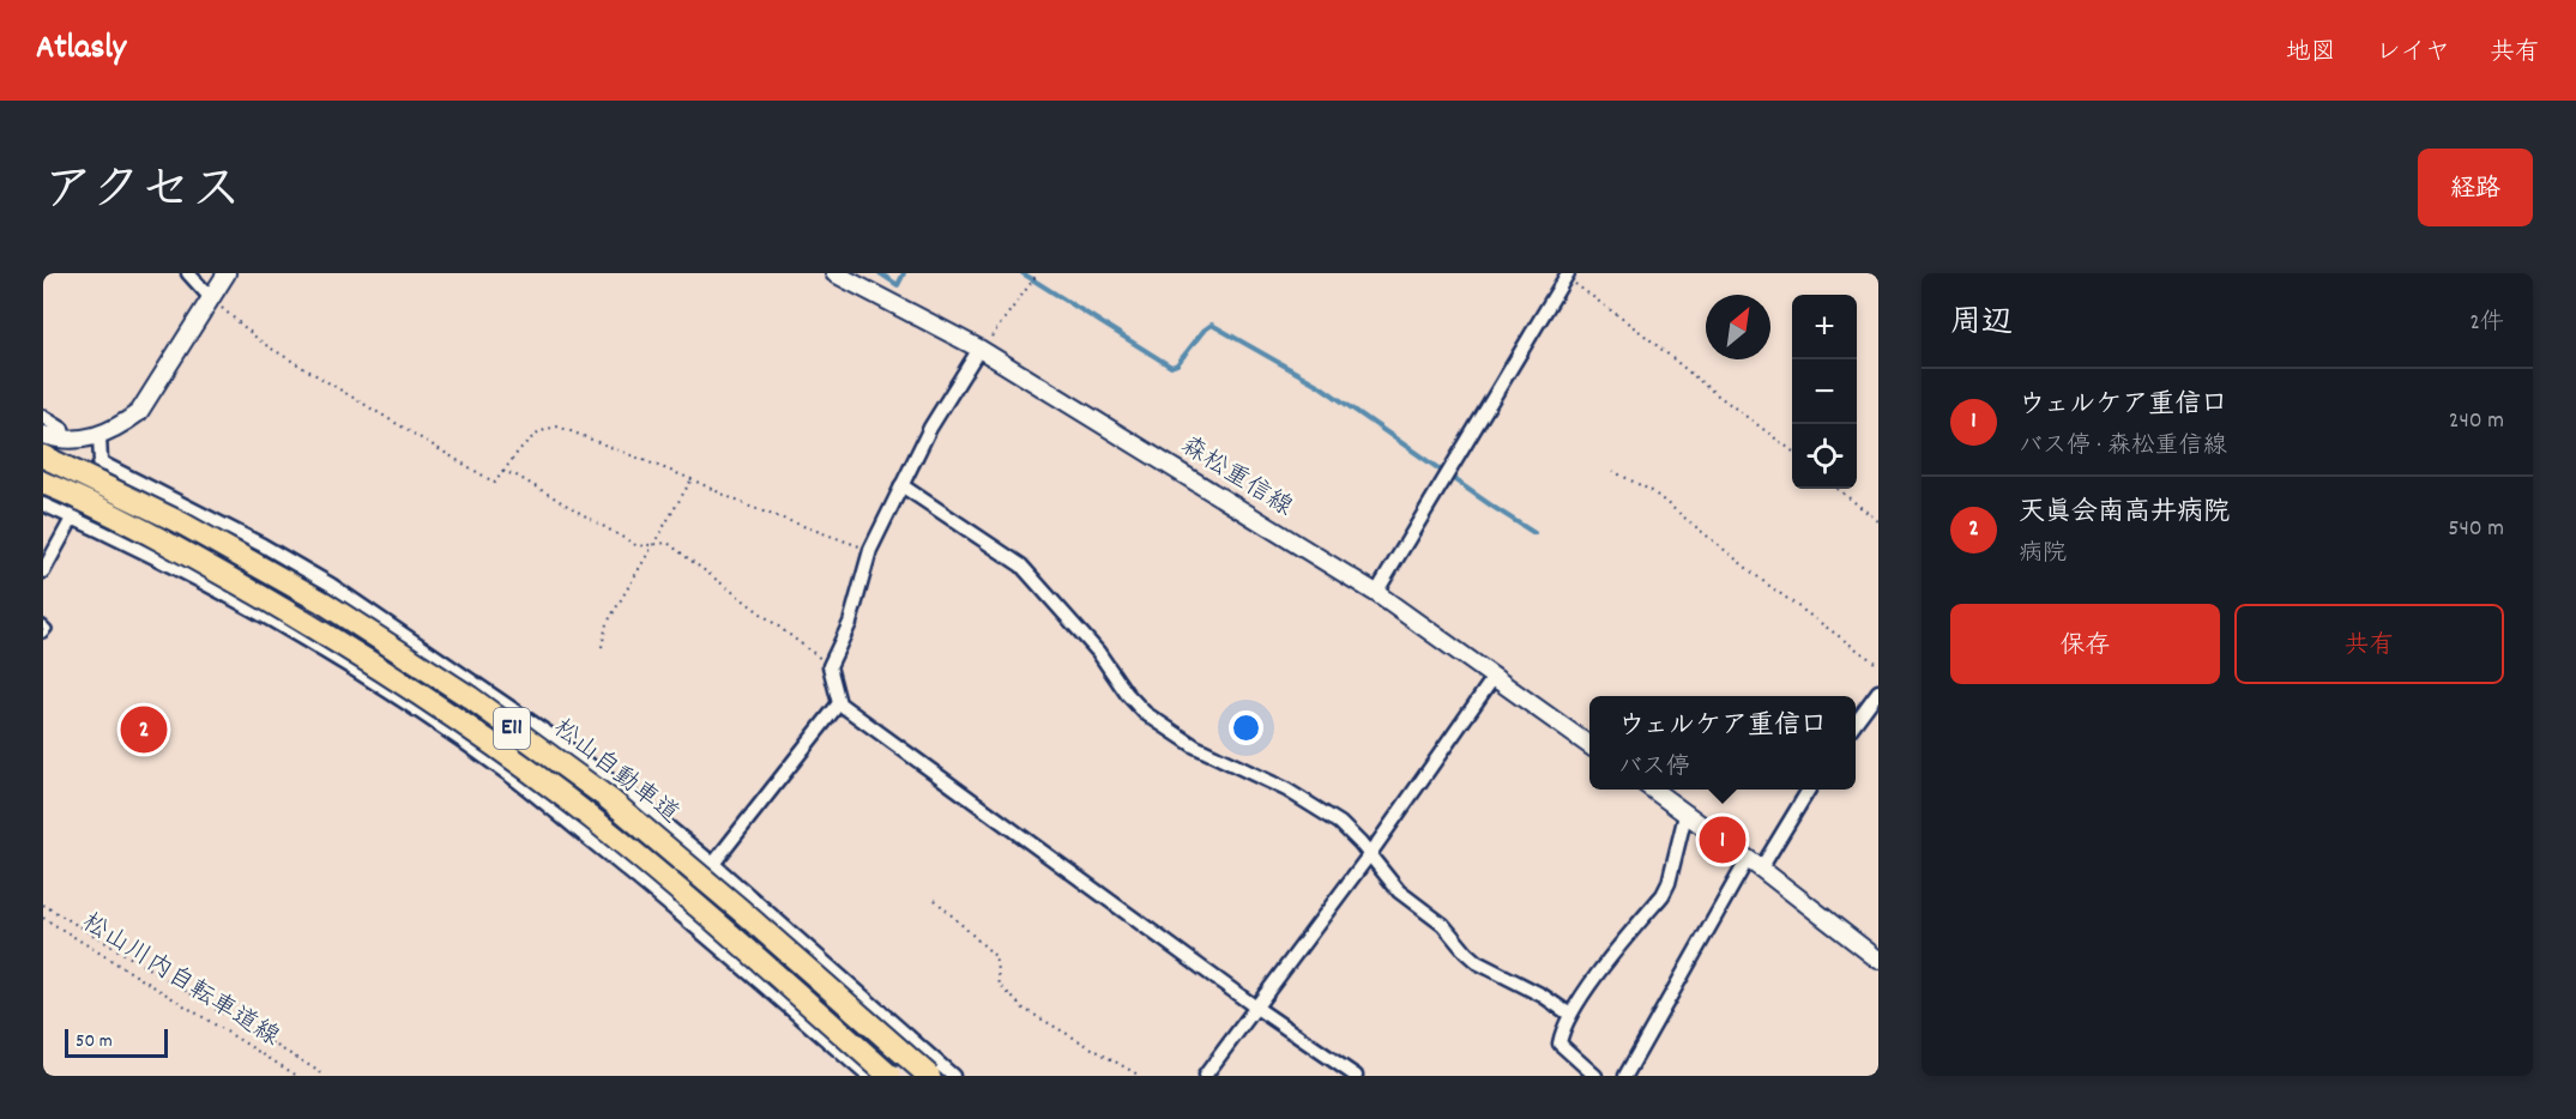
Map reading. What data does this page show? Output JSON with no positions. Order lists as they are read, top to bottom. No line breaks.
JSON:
{"streets":{"highway":["E11","松山自動車道"],"main road":["森松重信線"],"path":["松山川内自転車道線"]},"scale_bar":"50 m","north":"top right","page":{"header":"Atlasly","nav":["地図","レイヤ","共有"],"title":"アクセス","buttons":["経路",["保存","共有"]],"heading":["周辺","2件"],"map_buttons":["+","−"],"list":[{"mark":"1","name":"ウェルケア重信口","note":"バス停 · 森松重信線","value":"240 m"},{"mark":"2","name":"天眞会南高井病院","note":"病院","value":"540 m"}],"popup":["ウェルケア重信口","バス停"],"pins":["2","1"],"scale":"50 m"}}
